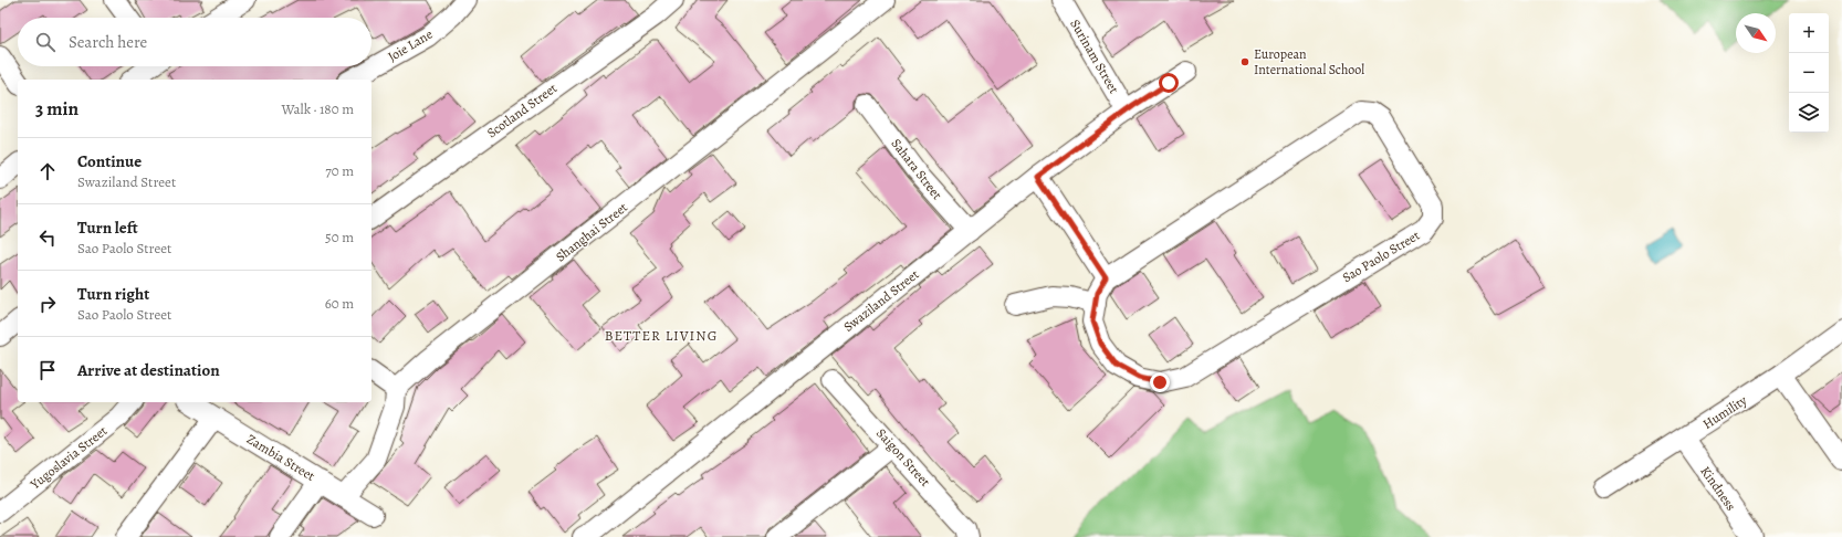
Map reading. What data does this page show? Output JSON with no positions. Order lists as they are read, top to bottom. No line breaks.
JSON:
{"streets":{"street":["Joie Lane","Surinam Street","Scotland Street","Sahara Street","Shanghai Street","Sao Paolo Street","Swaziland Street","Humility","Yugoslavia Street","Zambia Street","Saigon Street","Kindness"]},"crossings":[["Surinam Street","Swaziland Street"],["Sahara Street","Swaziland Street"],["Humility","Kindness"]],"districts":["BETTER LIVING"],"places":["European International School"],"north":"bottom right","page":{"map_buttons":["+","−"],"search":"Search here","heading":["3 min","Walk · 180 m"],"list":[["Continue","Swaziland Street","70 m"],["Turn left","Sao Paolo Street","50 m"],["Turn right","Sao Paolo Street","60 m"],"Arrive at destination"]}}
